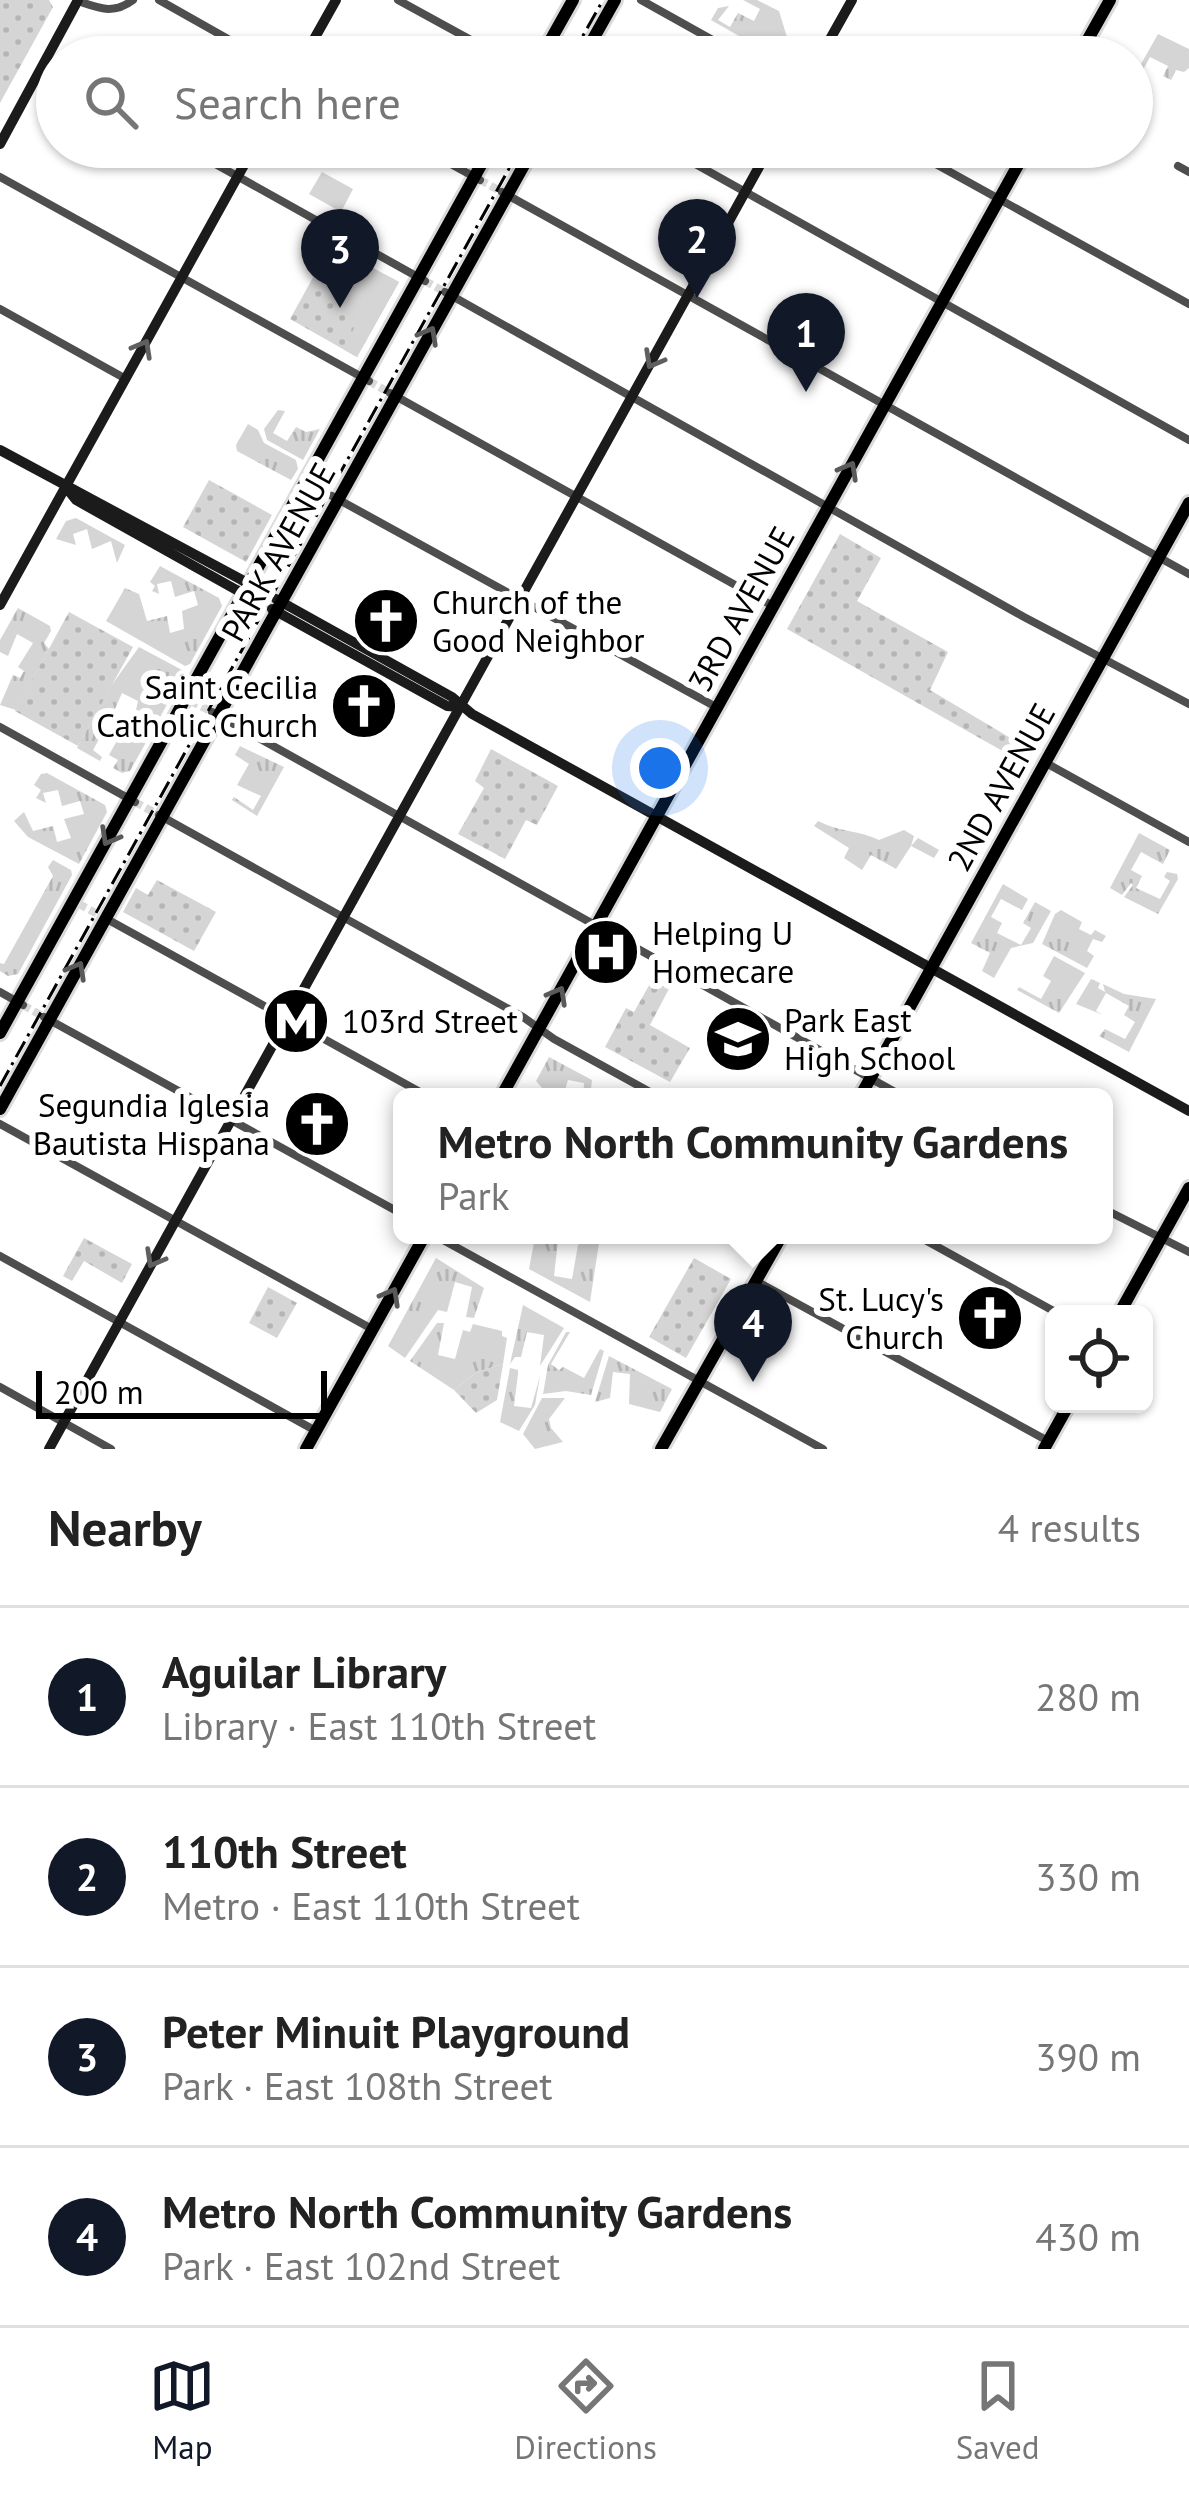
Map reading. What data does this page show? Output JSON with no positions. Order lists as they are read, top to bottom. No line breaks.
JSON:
{"streets":{"main road":["PARK AVENUE","3RD AVENUE","2ND AVENUE"]},"places":{"church":["Church of the Good Neighbor","Saint Cecilia Catholic Church","Segundia Iglesia Bautista Hispana","St. Lucy's Church"],"hospital":["Helping U Homecare"],"metro station":["103rd Street"],"school or university":["Park East High School"]},"scale_bar":"200 m","page":{"search":"Search here","pins":["2","3","1","4"],"popup":["Metro North Community Gardens","Park"],"scale":"200 m","heading":["Nearby","4 results"],"list":[{"mark":"1","name":"Aguilar Library","note":"Library · East 110th Street","value":"280 m"},{"mark":"2","name":"110th Street","note":"Metro · East 110th Street","value":"330 m"},{"mark":"3","name":"Peter Minuit Playground","note":"Park · East 108th Street","value":"390 m"},{"mark":"4","name":"Metro North Community Gardens","note":"Park · East 102nd Street","value":"430 m"}],"nav":["Map","Directions","Saved"]}}
